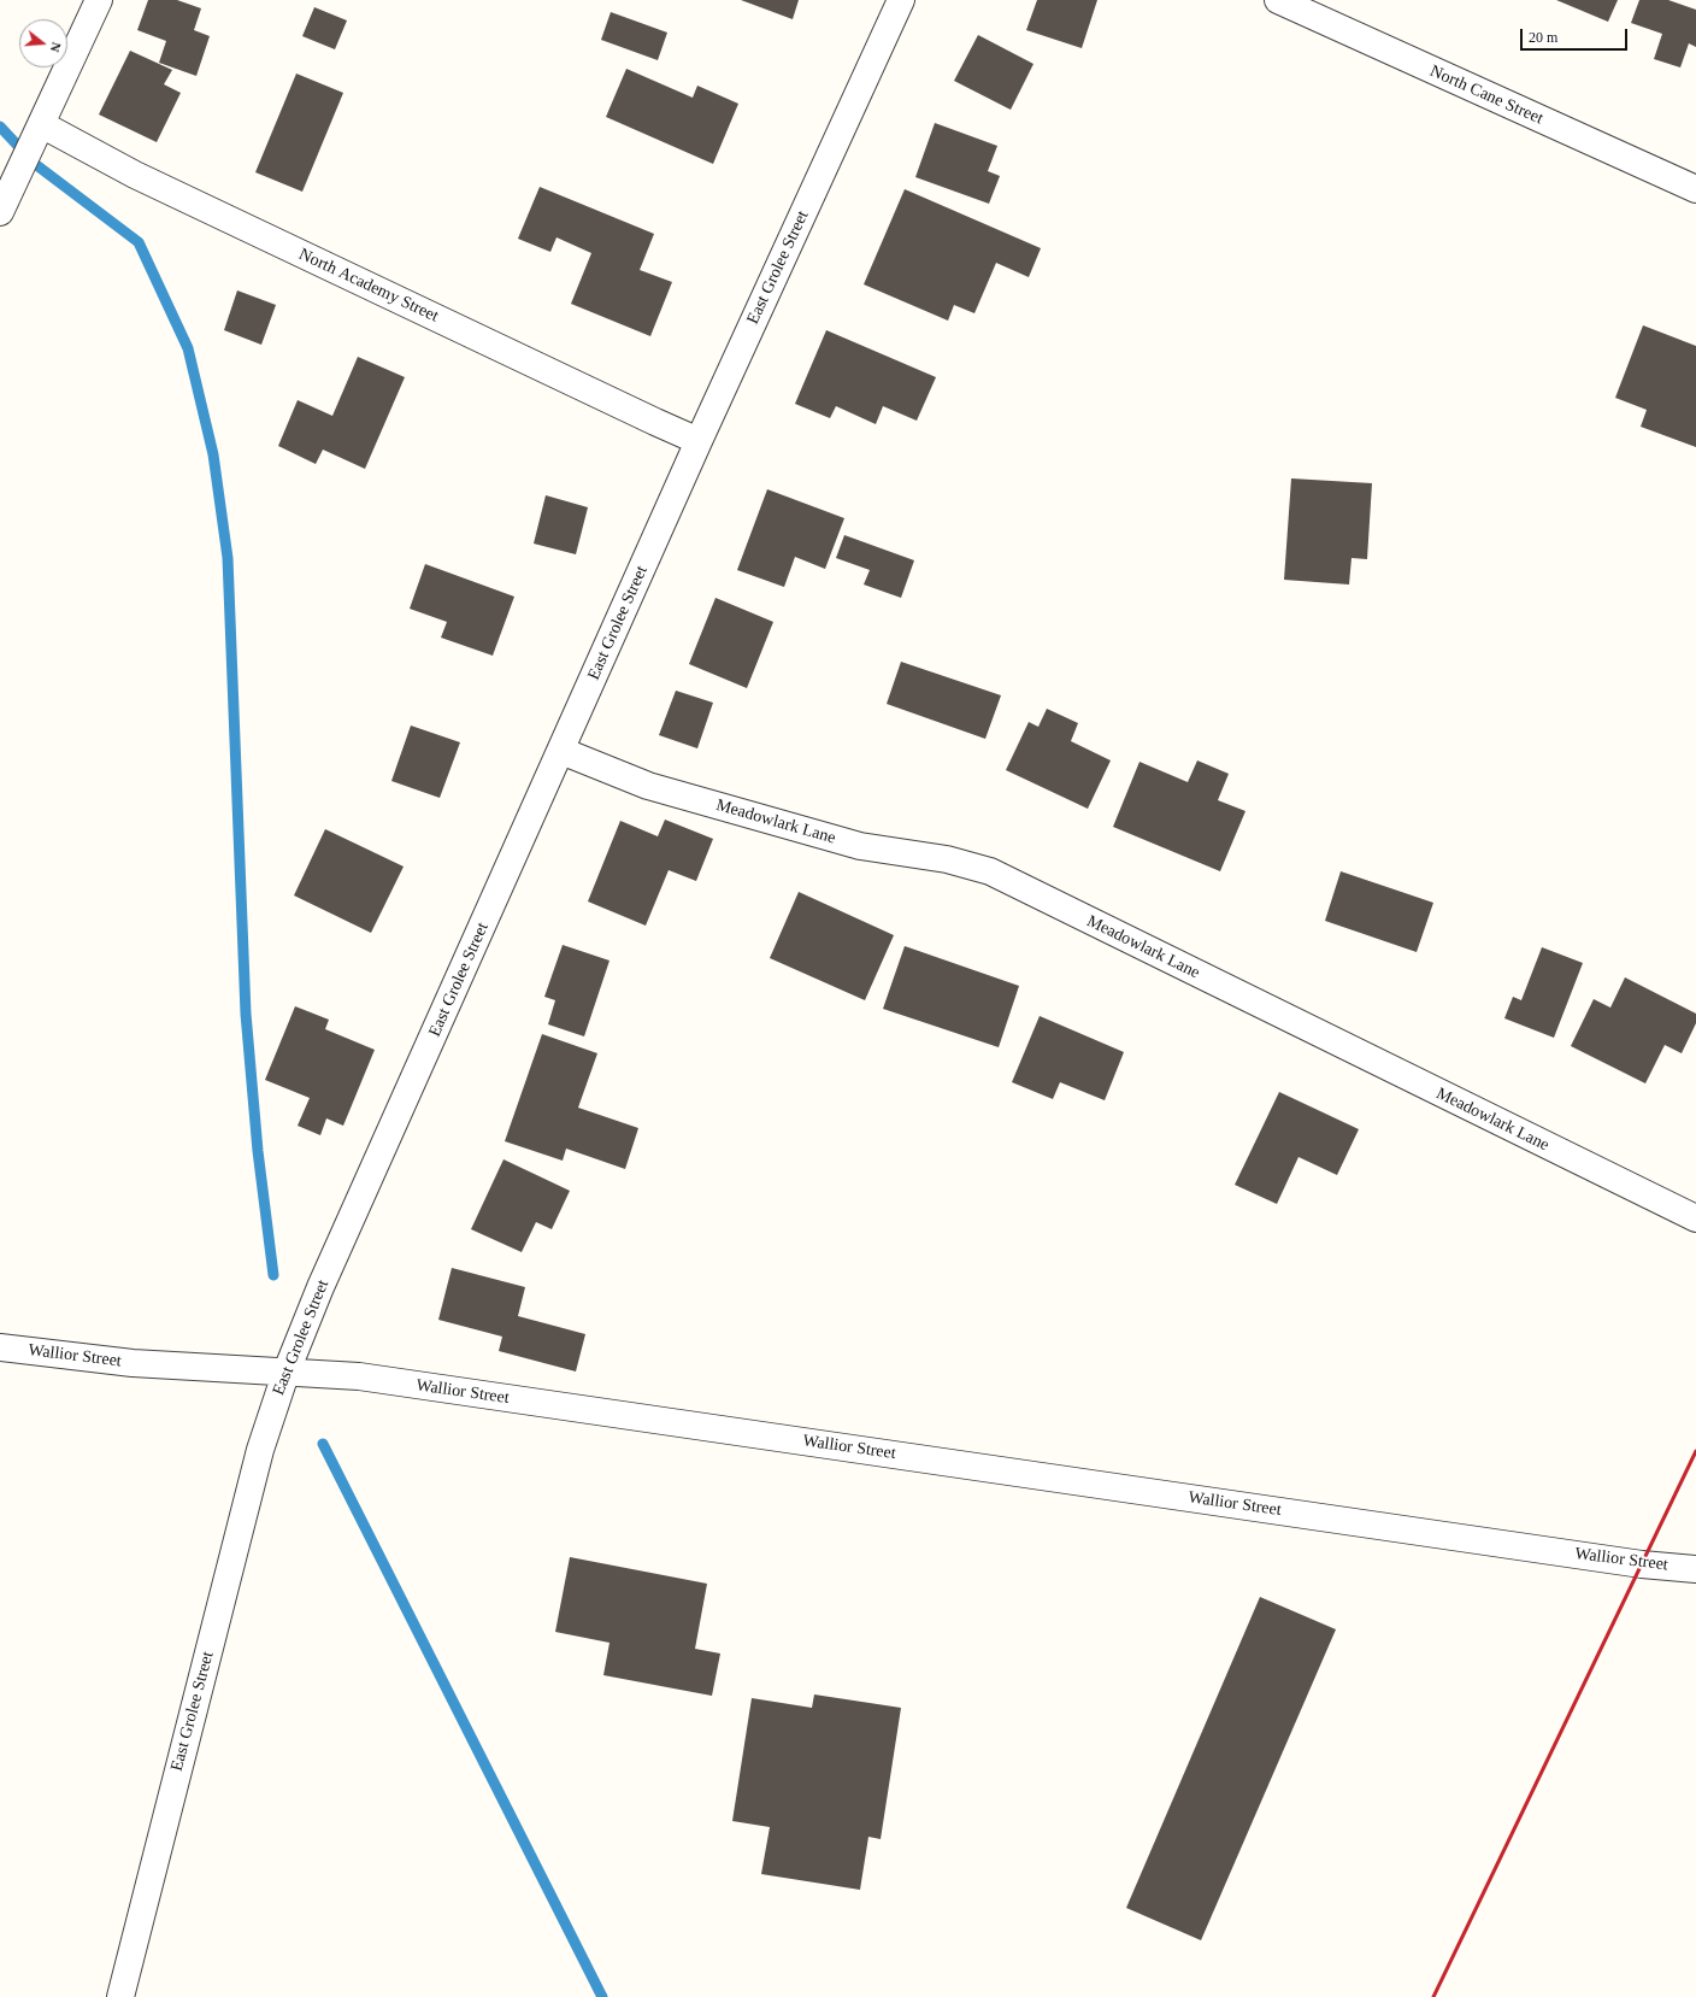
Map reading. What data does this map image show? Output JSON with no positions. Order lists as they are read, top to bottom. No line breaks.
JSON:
{"streets":{"street":["North Cane Street","East Grolee Street","North Academy Street","Meadowlark Lane","Wallior Street"]},"crossings":[["East Grolee Street","North Academy Street"],["East Grolee Street","Meadowlark Lane"],["East Grolee Street","Wallior Street"]],"scale_bar":"20 m","north":"right"}
